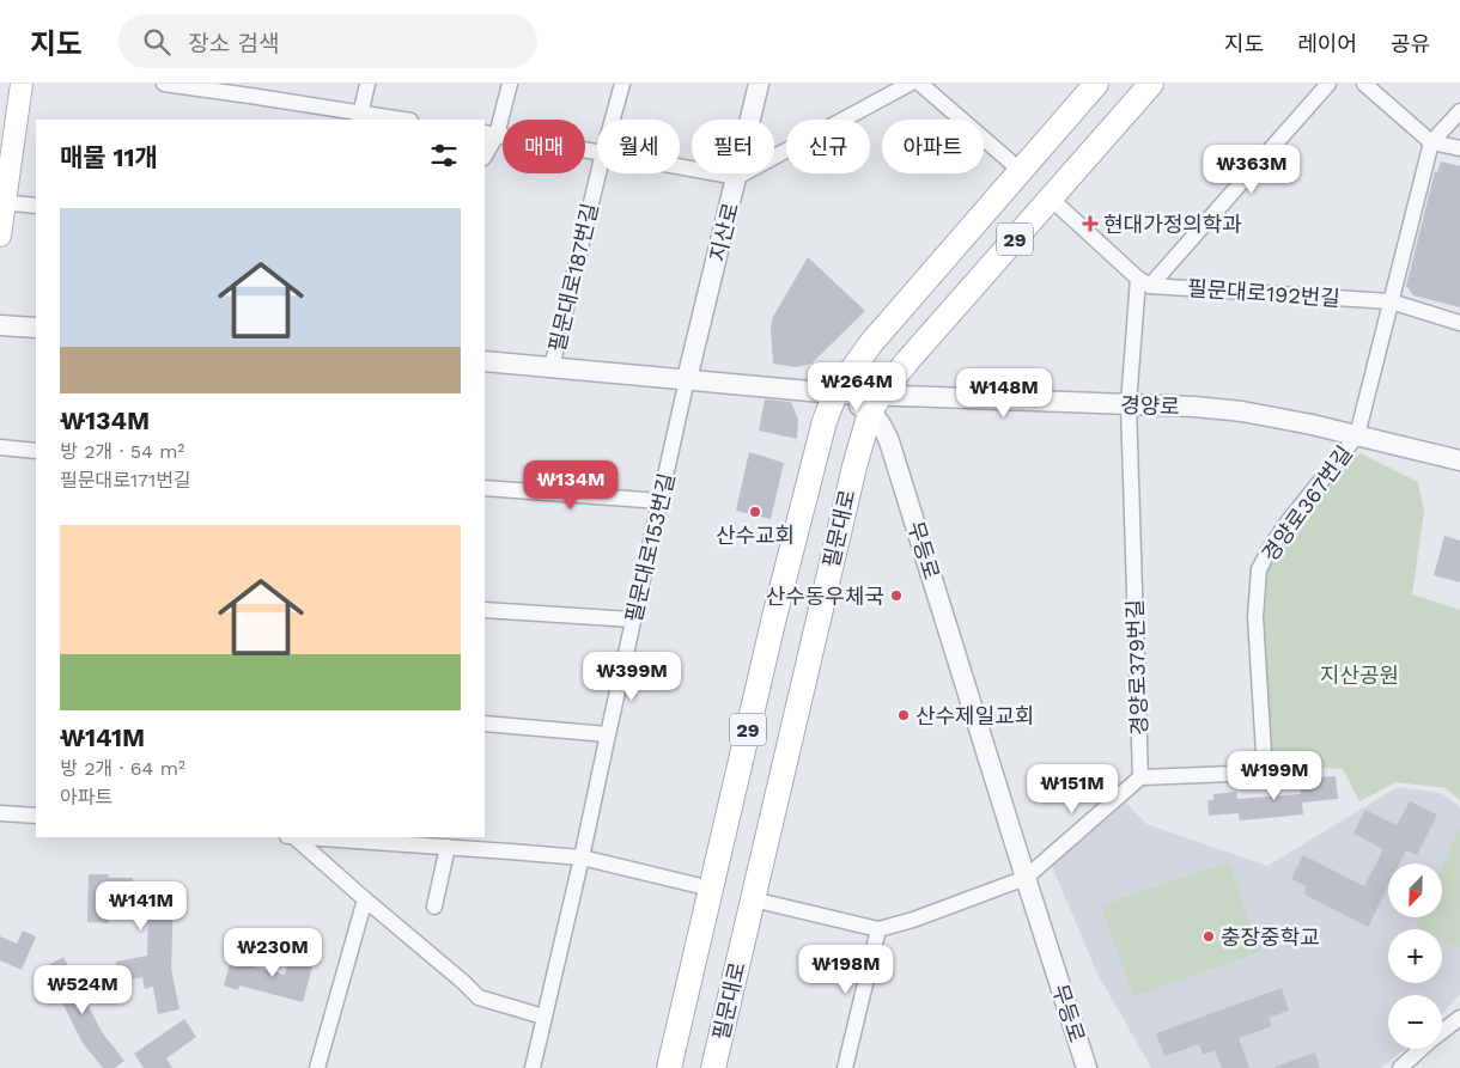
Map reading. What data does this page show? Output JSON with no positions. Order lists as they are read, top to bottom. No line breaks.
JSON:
{"streets":{"main road":["29","필문대로"],"street":["지산로","필문대로187번길","필문대로192번길","경양로","경양로367번길","필문대로153번길","무등로","경양로379번길"]},"crossings":[["지산로","필문대로153번길"],["경양로","경양로367번길"],["경양로","필문대로"],["경양로","무등로"],["경양로","경양로379번길"],["경양로367번길","경양로379번길"],["필문대로","무등로"]],"parks":["지산공원"],"places":{"health":["현대가정의학과"],"other":["산수교회","산수동우체국","산수제일교회","충장중학교"]},"north":"bottom left","page":{"header":"지도","search":"장소 검색","nav":["지도","레이어","공유"],"chip":["매매","월세","필터","신규","아파트"],"heading":"매물 11개","price":["₩363M","₩264M","₩148M","₩134M","₩399M","₩199M","₩151M","₩141M","₩230M","₩198M","₩524M"],"list":[{"name":"₩134M","note":"방 2개 · 54 m² · 필문대로171번길"},{"name":"₩141M","note":"방 2개 · 64 m² · 아파트"}],"map_buttons":["+","−"]}}
